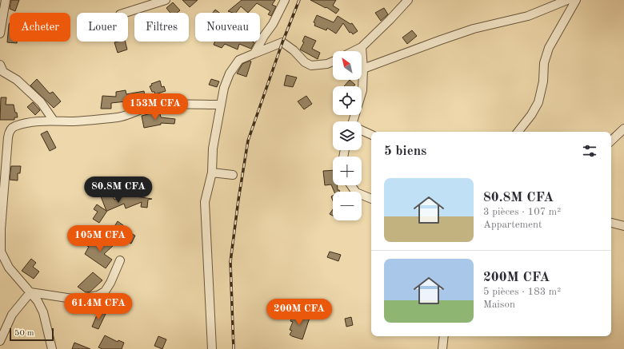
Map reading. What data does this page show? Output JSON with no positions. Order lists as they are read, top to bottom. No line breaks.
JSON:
{"scale_bar":"50 m","north":"top left","page":{"chip":["Acheter","Louer","Filtres","Nouveau"],"map_buttons":["+","−"],"price":["153M CFA","80.8M CFA","105M CFA","61.4M CFA","200M CFA"],"heading":"5 biens","list":[{"name":"80.8M CFA","note":"3 pièces · 107 m² · Appartement"},{"name":"200M CFA","note":"5 pièces · 183 m² · Maison"}],"scale":"50 m"}}
